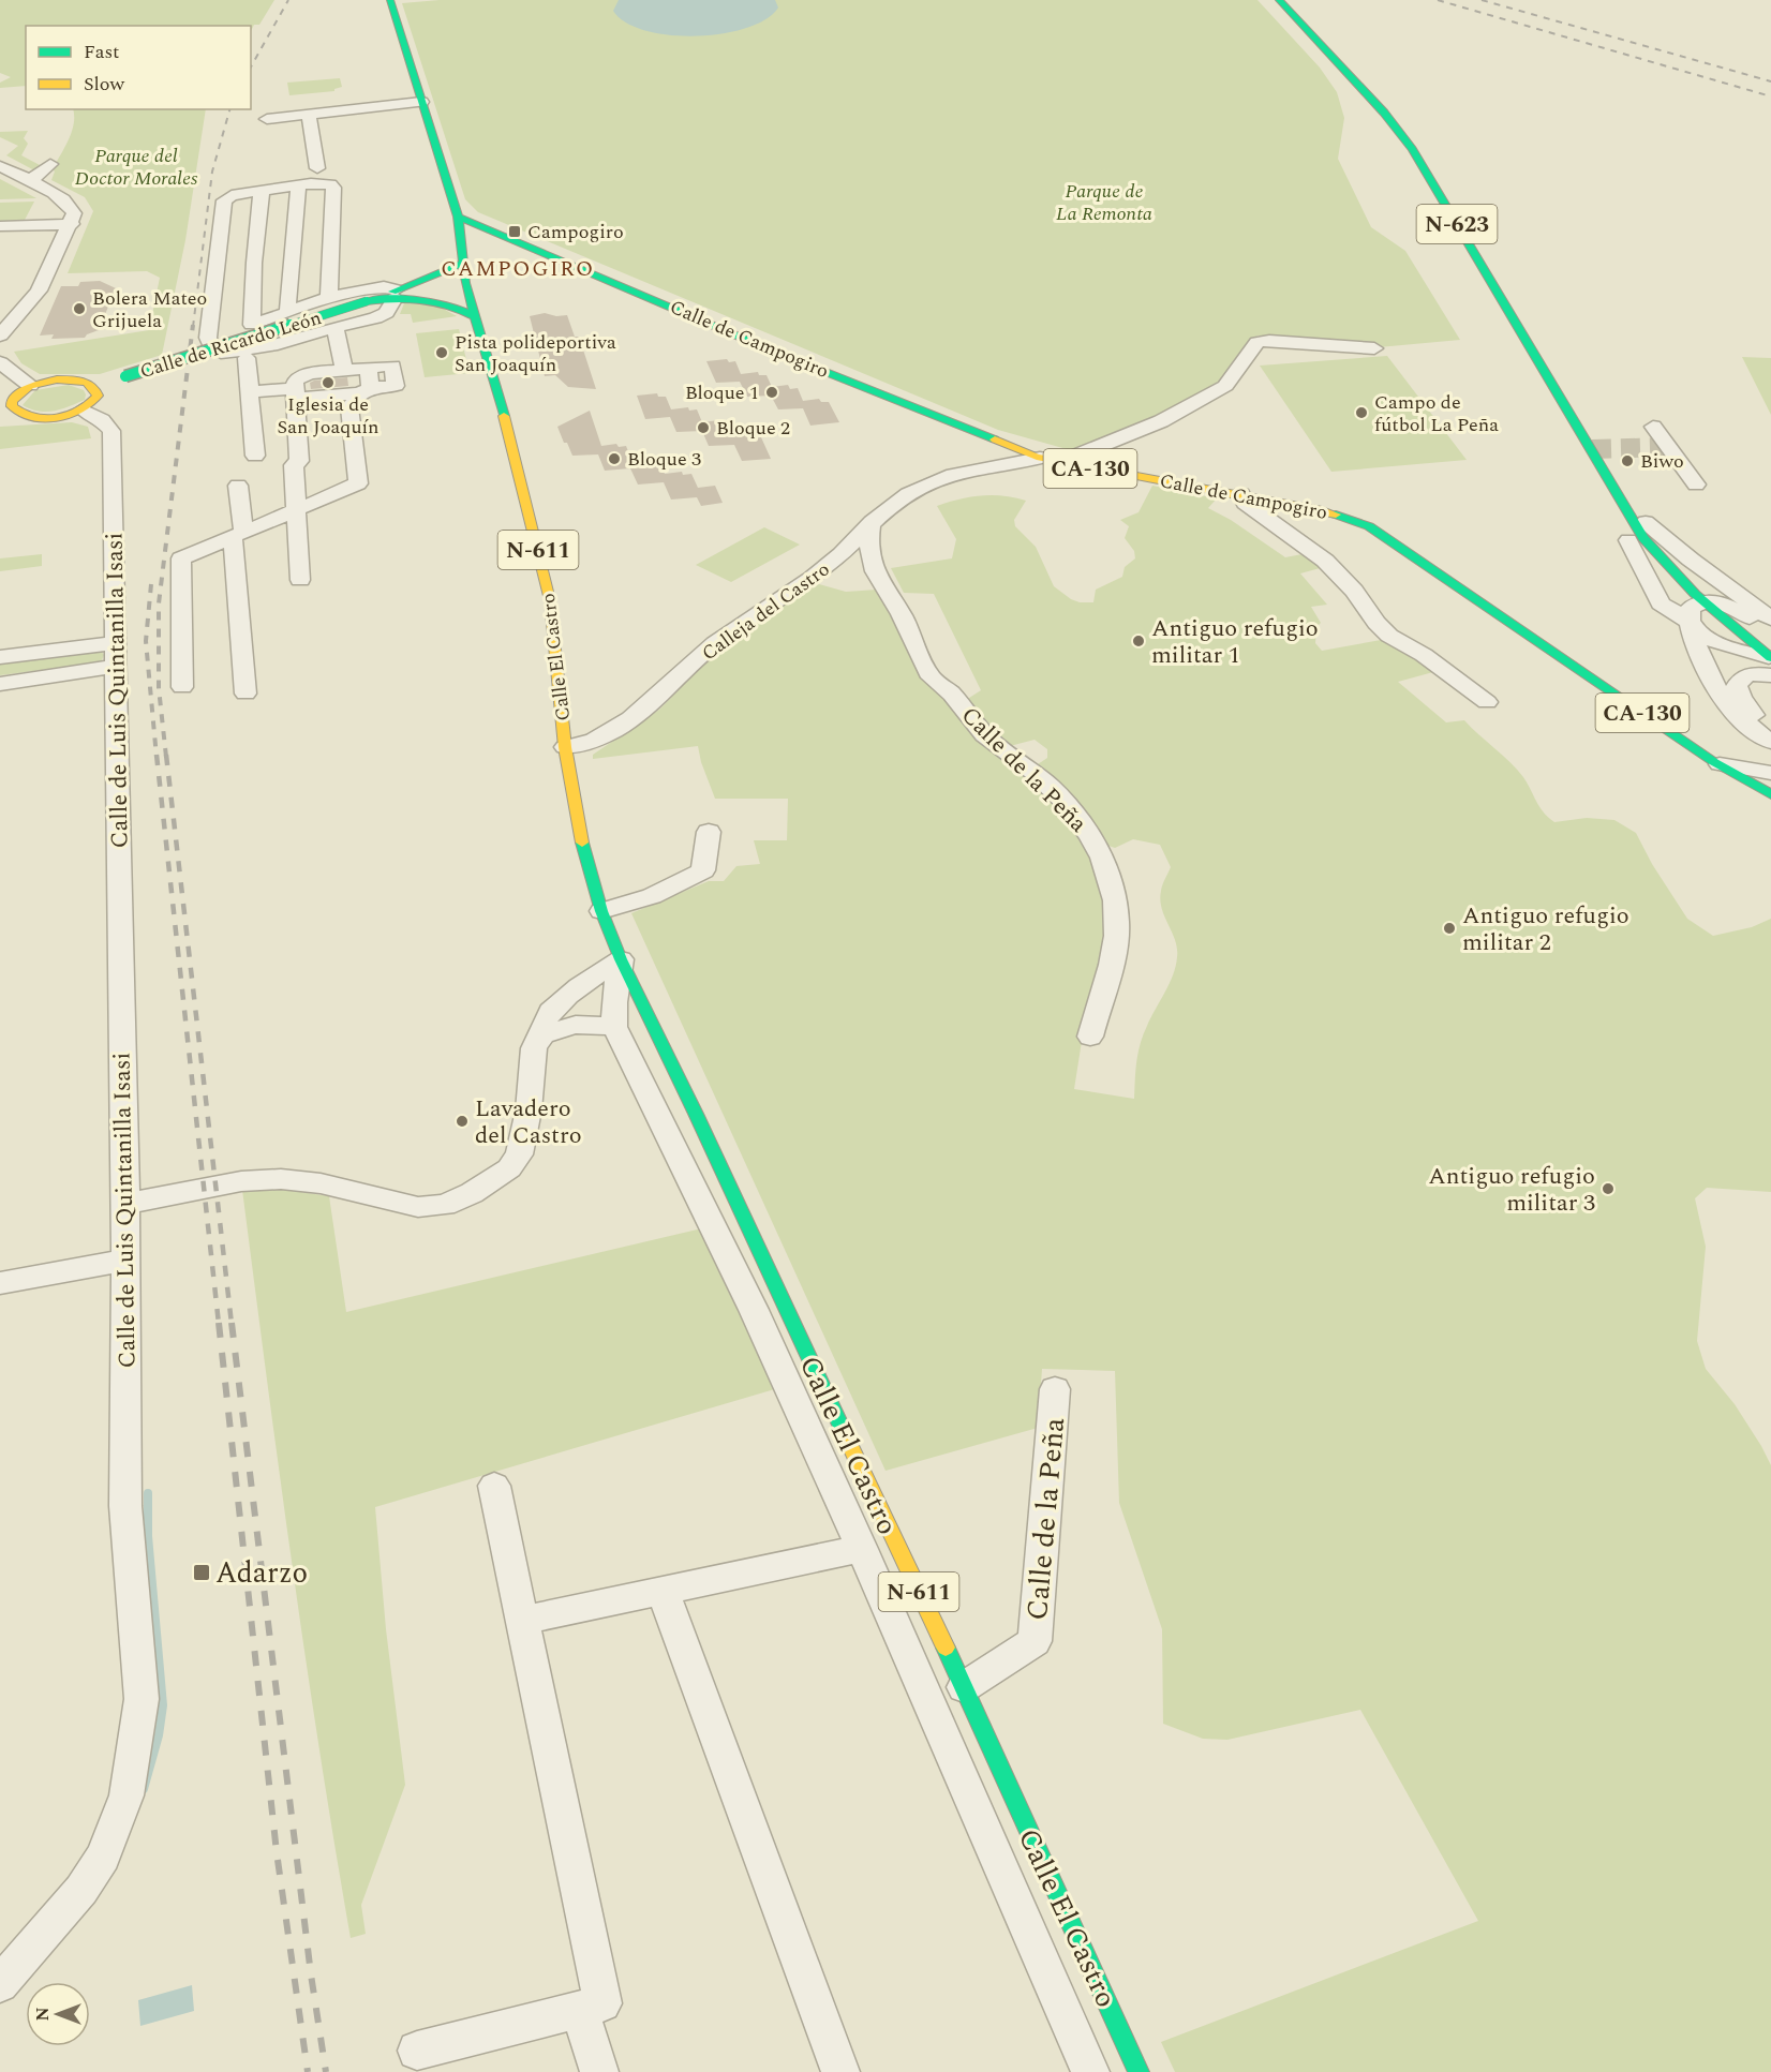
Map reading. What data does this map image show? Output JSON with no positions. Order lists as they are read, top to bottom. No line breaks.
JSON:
{"streets":{"main road":["N-623","Calle de Campogiro","Calle de Ricardo León","CA-130","N-611","Calle El Castro"],"street":["Calleja del Castro","Calle de Luis Quintanilla Isasi","Calle de la Peña"]},"crossings":[["Calle de Campogiro","Calle de Ricardo León"],["Calle de Campogiro","N-611"],["Calle de Campogiro","Calleja del Castro"],["Calle de Campogiro","Calle El Castro"],["Calle de Ricardo León","Calle El Castro"],["N-611","Calle El Castro"],["Calleja del Castro","Calle El Castro"],["Calleja del Castro","Calle de la Peña"],["Calle El Castro","Calle de la Peña"]],"districts":["CAMPOGIRO"],"parks":["Parque del Doctor Morales","Parque de La Remonta"],"places":{"transit":["Campogiro","Adarzo"],"other":["Bolera Mateo Grijuela","Pista polideportiva San Joaquín","Iglesia de San Joaquín","Bloque 1","Campo de fútbol La Peña","Bloque 2","Bloque 3","Biwo","Antiguo refugio militar 1","Antiguo refugio militar 2","Lavadero del Castro","Antiguo refugio militar 3"]},"legend":["Fast","Slow"],"north":"left"}
